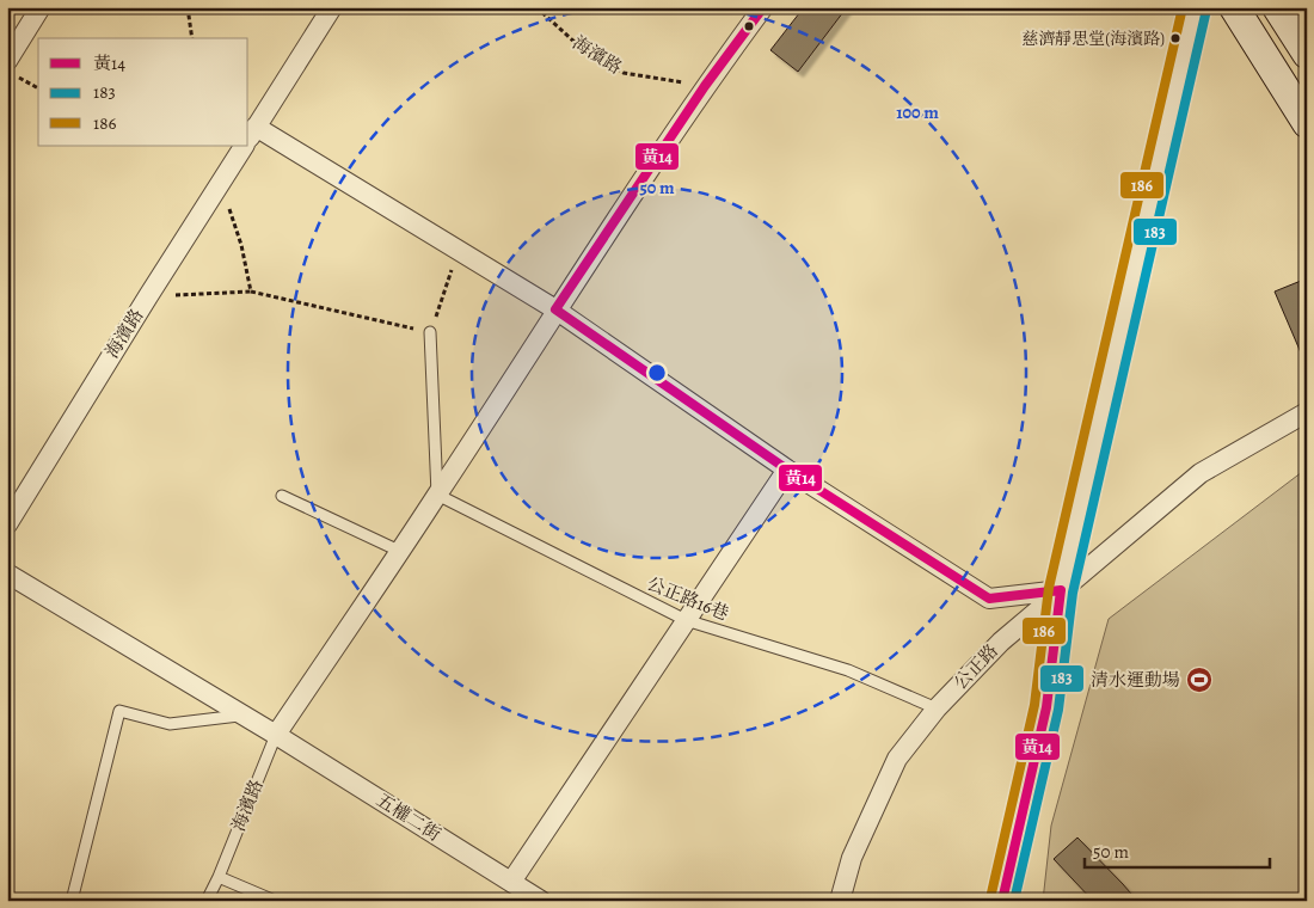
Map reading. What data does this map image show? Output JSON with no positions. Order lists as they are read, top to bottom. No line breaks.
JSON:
{"streets":{"street":["海濱路","公正路","五權二街"],"lane":["公正路16巷"]},"crossings":[["海濱路","公正路16巷"],["海濱路","五權二街"],["公正路16巷","公正路"]],"places":{"other":["慈濟靜思堂(海濱路)"],"sports":["清水運動場"]},"lines":["transit line 黃14","transit line 186","transit line 183"],"legend":["黃14","183","186"],"scale_bar":"50 m","rings":["100 m","50 m"]}
